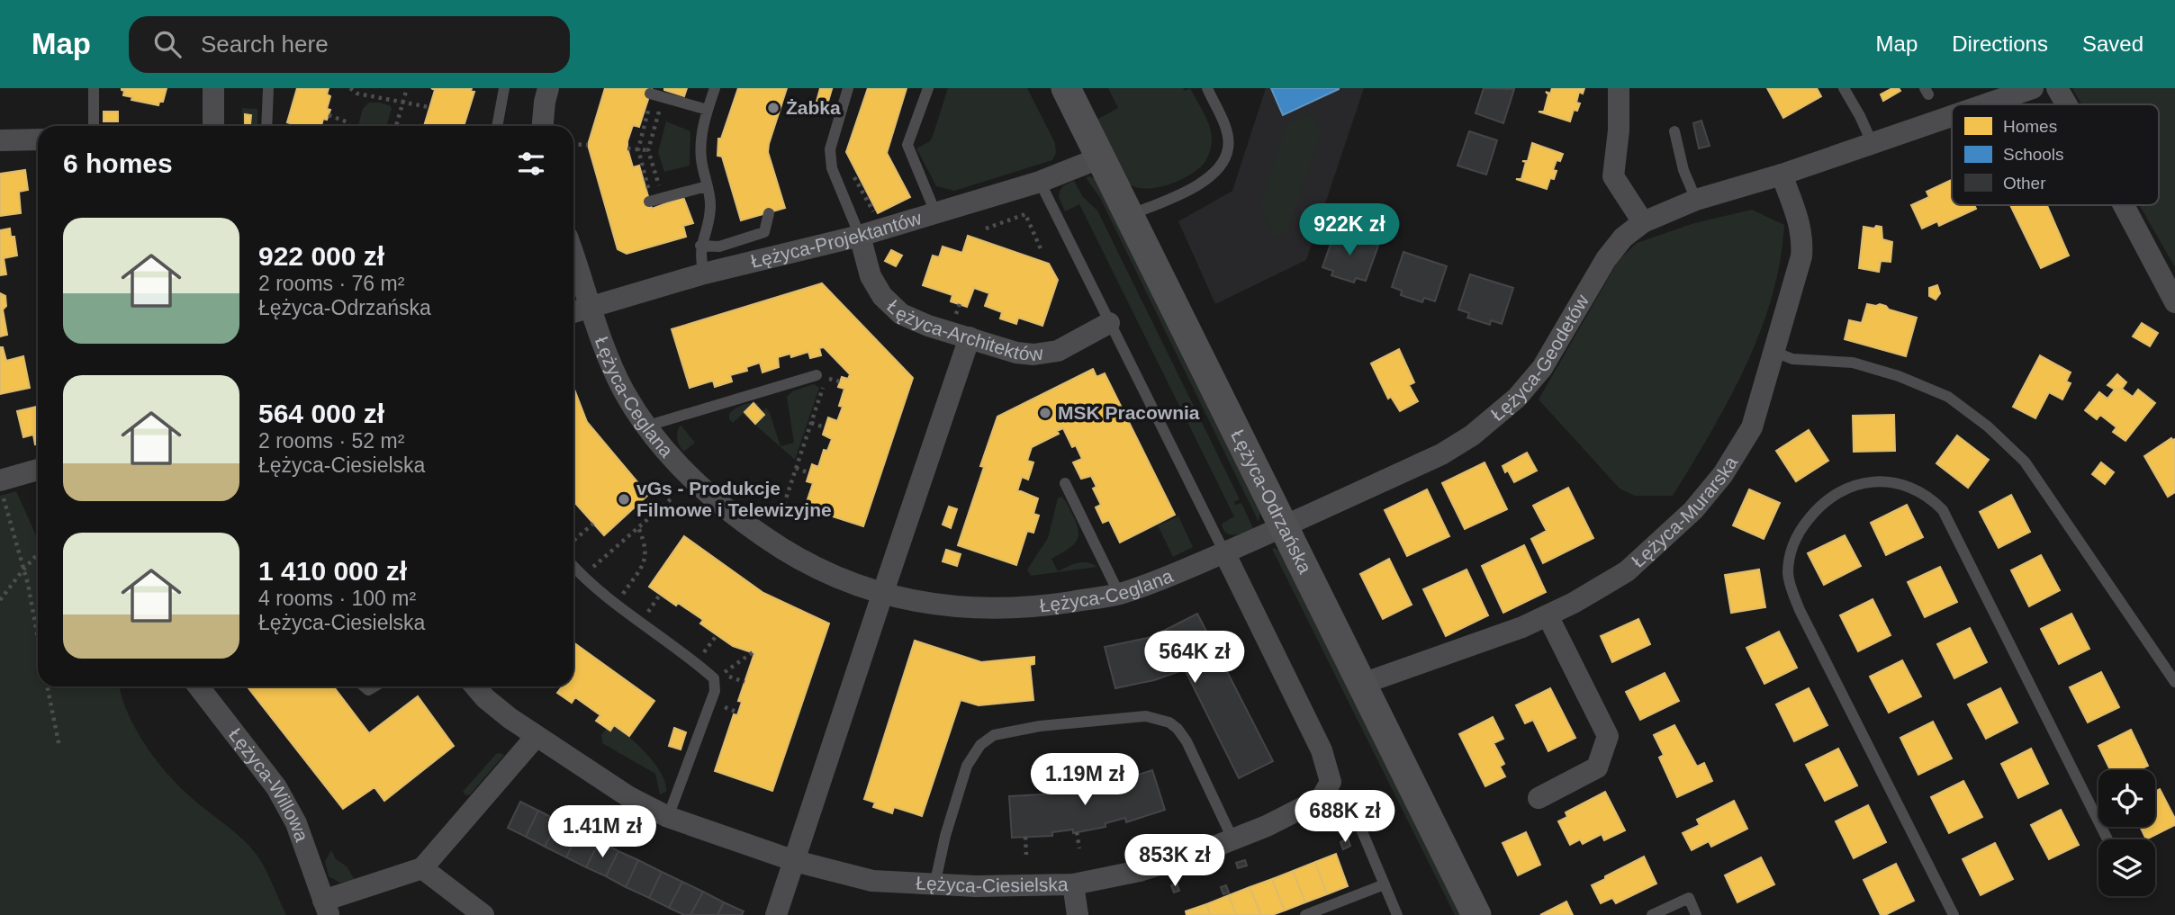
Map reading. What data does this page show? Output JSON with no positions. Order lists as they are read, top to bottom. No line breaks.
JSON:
{"streets":{"main road":["Łężyca-Odrzańska"],"street":["Łężyca-Projektantów","Łężyca-Architektów","Łężyca-Geodetów","Łężyca-Ceglana","Łężyca-Murarska","Łężyca-Willowa","Łężyca-Ciesielska"]},"crossings":[["Łężyca-Projektantów","Łężyca-Architektów"],["Łężyca-Projektantów","Łężyca-Ceglana"],["Łężyca-Projektantów","Łężyca-Odrzańska"],["Łężyca-Geodetów","Łężyca-Ceglana"],["Łężyca-Geodetów","Łężyca-Odrzańska"],["Łężyca-Ceglana","Łężyca-Odrzańska"],["Łężyca-Ceglana","Łężyca-Ciesielska"],["Łężyca-Odrzańska","Łężyca-Murarska"]],"places":["Żabka","MSK Pracownia","vGs - Produkcje Filmowe i Telewizyjne"],"legend":["Homes","Schools","Other"],"page":{"header":"Map","search":"Search here","nav":["Map","Directions","Saved"],"heading":"6 homes","list":[{"name":"922 000 zł","note":"2 rooms · 76 m² · Łężyca-Odrzańska"},{"name":"564 000 zł","note":"2 rooms · 52 m² · Łężyca-Ciesielska"},{"name":"1 410 000 zł","note":"4 rooms · 100 m² · Łężyca-Ciesielska"}],"price":["922K zł","564K zł","1.19M zł","688K zł","1.41M zł","853K zł"]}}
